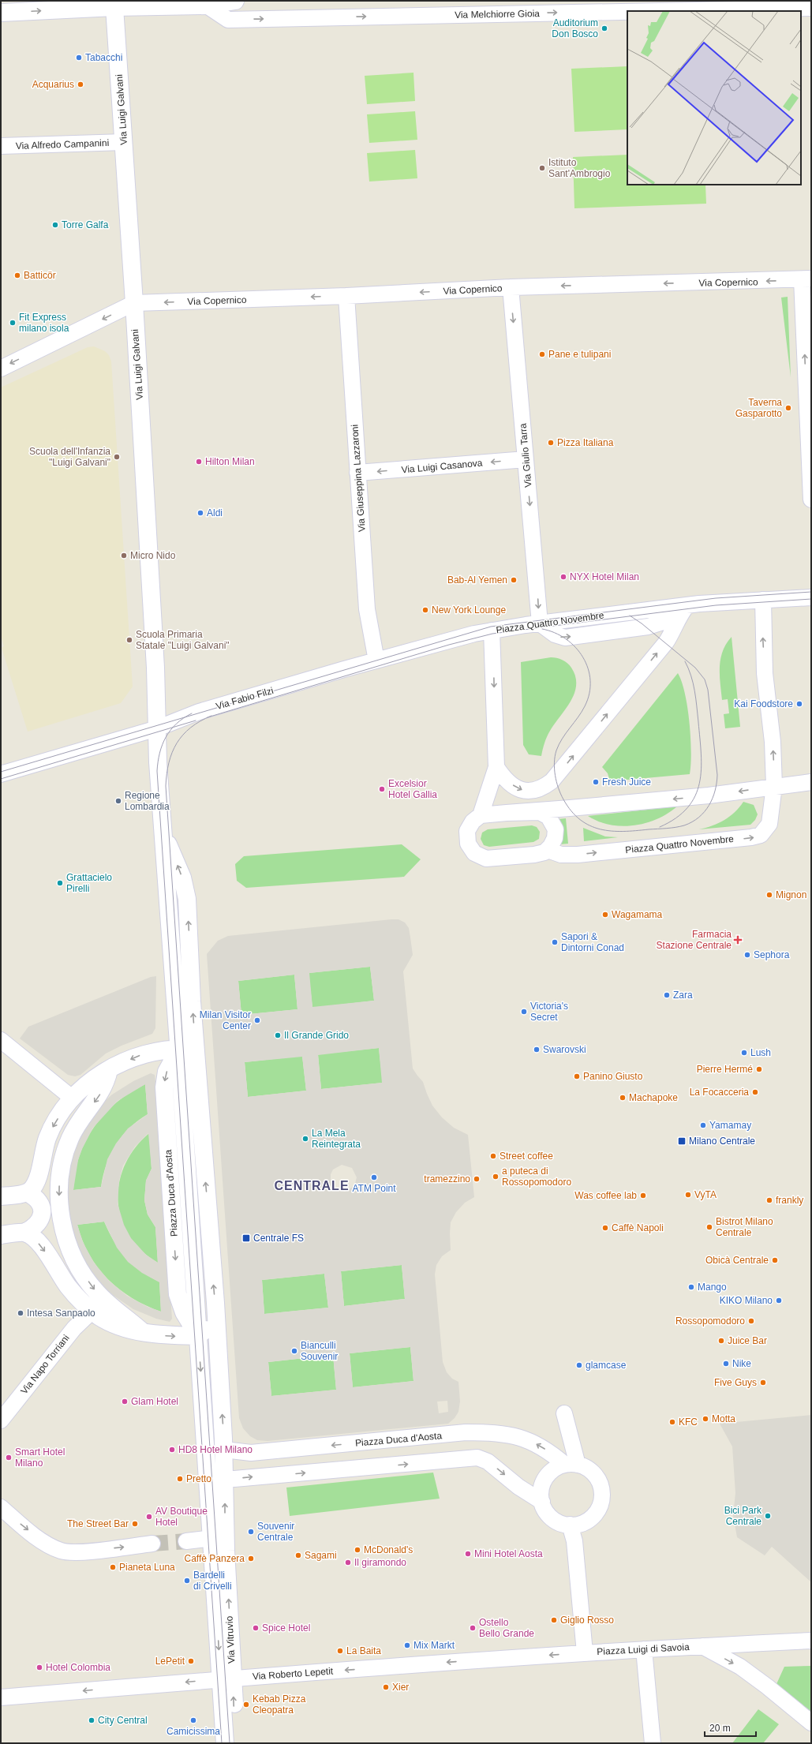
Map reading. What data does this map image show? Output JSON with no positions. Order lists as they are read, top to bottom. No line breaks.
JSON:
{"streets":{"street":["Via Melchiorre Gioia","Via Luigi Galvani","Via Alfredo Campanini","Via Copernico","Via Giulio Tarra","Via Luigi Casanova","Via Giuseppina Lazzaroni","Piazza Quattro Novembre","Via Fabio Filzi","Piazza Duca d'Aosta","Via Napo Torriani","Via Vitruvio","Piazza Luigi di Savoia","Via Roberto Lepetit"]},"crossings":[["Via Luigi Galvani","Via Alfredo Campanini"],["Via Luigi Galvani","Via Copernico"],["Via Luigi Galvani","Via Fabio Filzi"],["Via Copernico","Via Giulio Tarra"],["Via Copernico","Via Giuseppina Lazzaroni"],["Via Giulio Tarra","Via Luigi Casanova"],["Via Giulio Tarra","Piazza Quattro Novembre"],["Via Luigi Casanova","Via Giuseppina Lazzaroni"],["Via Giuseppina Lazzaroni","Via Fabio Filzi"],["Piazza Quattro Novembre","Via Fabio Filzi"],["Piazza Duca d'Aosta","Via Vitruvio"],["Piazza Duca d'Aosta","Piazza Luigi di Savoia"],["Via Vitruvio","Via Roberto Lepetit"],["Piazza Luigi di Savoia","Via Roberto Lepetit"]],"one_way":["Via Melchiorre Gioia","Via Copernico","Via Giulio Tarra","Via Luigi Casanova","Via Roberto Lepetit"],"districts":["CENTRALE"],"places":{"other":["Auditorium Don Bosco","Tabacchi","Acquarius","Istituto Sant'Ambrogio","Torre Galfa","Batticör","Fit Express milano isola","Pane e tulipani","Taverna Gasparotto","Pizza Italiana","Scuola dell'Infanzia \"Luigi Galvani\"","Hilton Milan","Aldi","Micro Nido","NYX Hotel Milan","Bab-Al Yemen","New York Lounge","Scuola Primaria Statale \"Luigi Galvani\"","Kai Foodstore","Fresh Juice","Excelsior Hotel Gallia","Regione Lombardia","Grattacielo Pirelli","Mignon","Wagamama","Sapori & Dintorni Conad","Sephora","Zara","Victoria's Secret","Milan Visitor Center","Il Grande Grido","Swarovski","Lush","Pierre Hermé","Panino Giusto","La Focacceria","Machapoke","Yamamay","La Mela Reintegrata","Street coffee","a puteca di Rossopomodoro","ATM Point","tramezzino","VyTA","Was coffee lab","frankly","Bistrot Milano Centrale","Caffè Napoli","Obicà Centrale","Mango","KIKO Milano","Intesa Sanpaolo","Rossopomodoro","Juice Bar","Bianculli Souvenir","Nike","glamcase","Five Guys","Glam Hotel","Motta","KFC","HD8 Hotel Milano","Smart Hotel Milano","Pretto","Bici Park Centrale","AV Boutique Hotel","The Street Bar","Souvenir Centrale","McDonald's","Mini Hotel Aosta","Sagami","Caffè Panzera","Il giramondo","Pianeta Luna","Bardelli di Crivelli","Giglio Rosso","Spice Hotel","Ostello Bello Grande","Mix Markt","La Baita","LePetit","Hotel Colombia","Xier","Kebab Pizza Cleopatra","City Central","Camicissima"],"health":["Farmacia Stazione Centrale"],"transit":["Milano Centrale","Centrale FS"]},"scale_bar":"20 m"}
